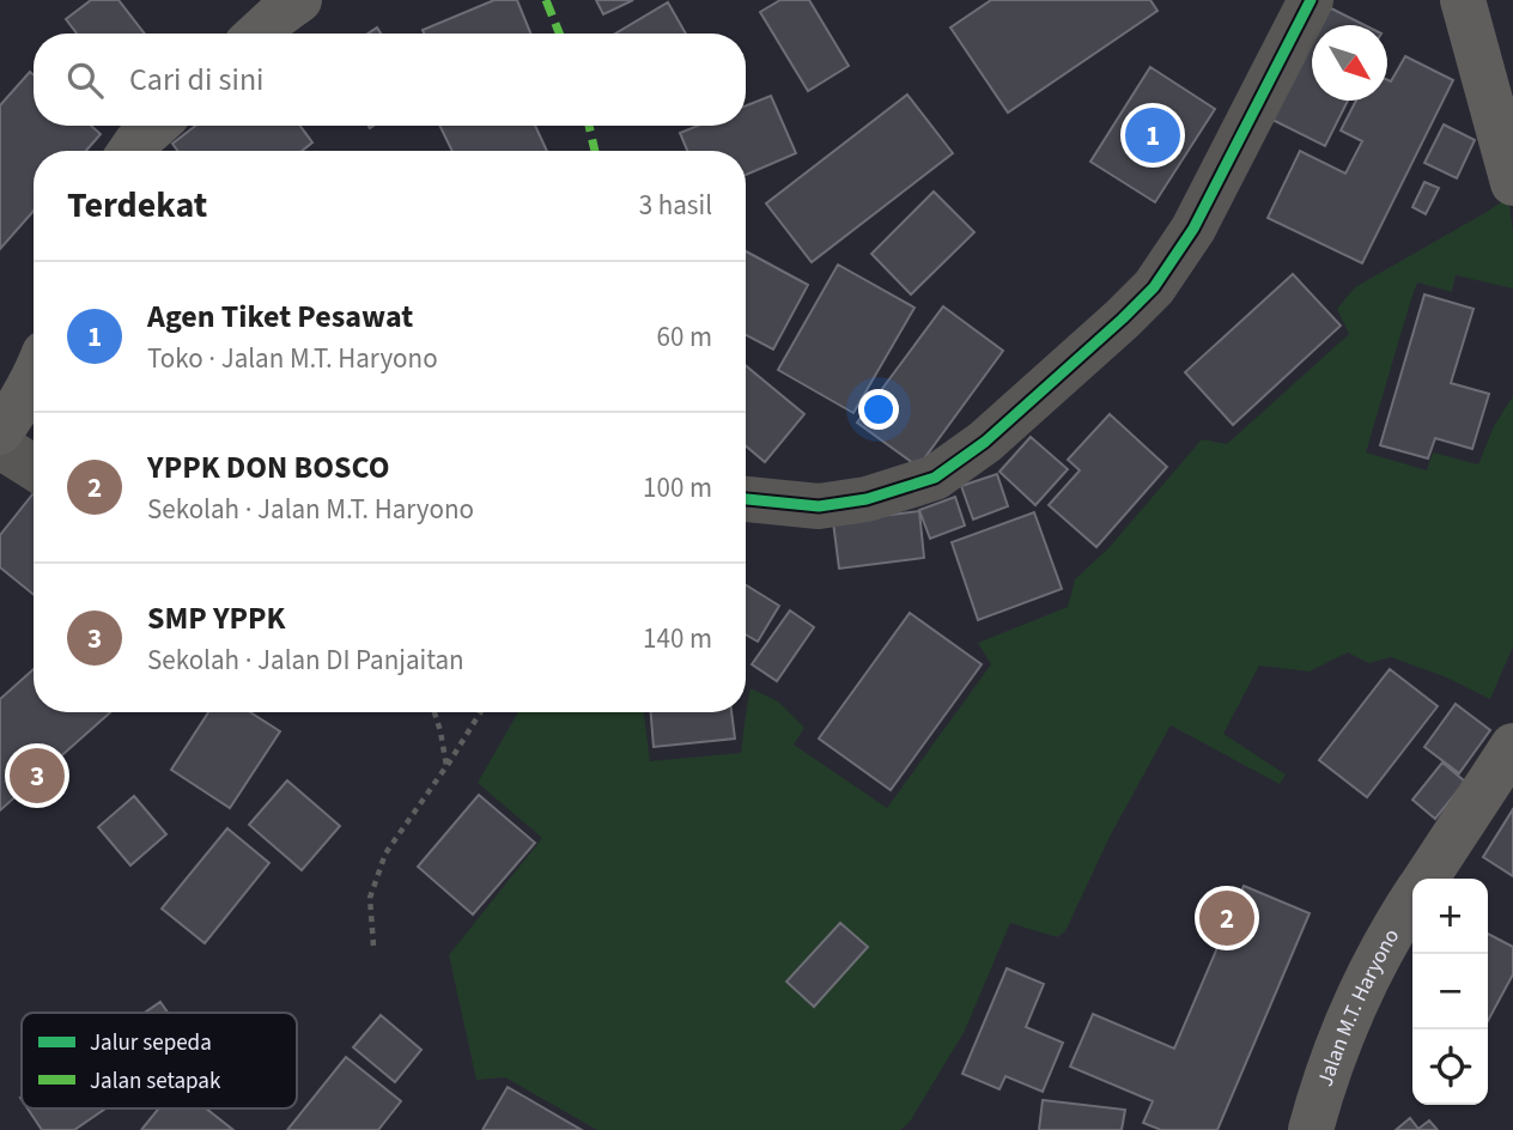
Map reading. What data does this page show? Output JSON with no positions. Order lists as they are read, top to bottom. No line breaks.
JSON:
{"streets":{"main road":["Jalan M.T. Haryono"]},"legend":["Jalur sepeda","Jalan setapak"],"north":"bottom right","page":{"search":"Cari di sini","pins":["1","3","2"],"heading":["Terdekat","3 hasil"],"list":[{"mark":"1","name":"Agen Tiket Pesawat","note":"Toko · Jalan M.T. Haryono","value":"60 m"},{"mark":"2","name":"YPPK DON BOSCO","note":"Sekolah · Jalan M.T. Haryono","value":"100 m"},{"mark":"3","name":"SMP YPPK","note":"Sekolah · Jalan DI Panjaitan","value":"140 m"}],"map_buttons":["+","−"]}}
